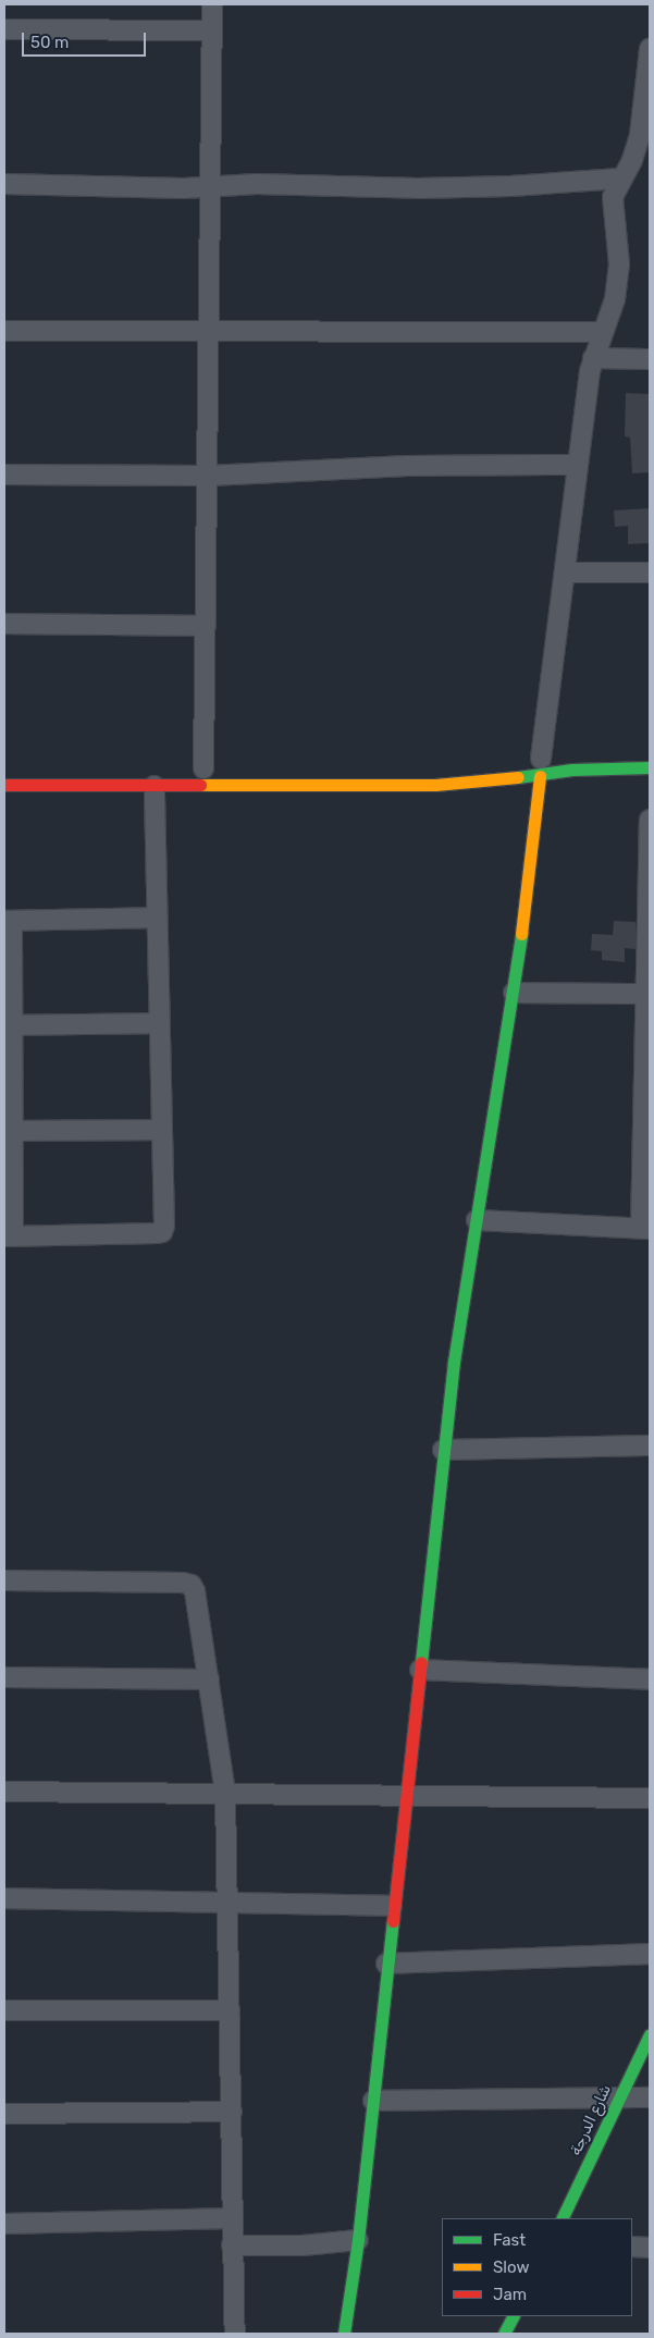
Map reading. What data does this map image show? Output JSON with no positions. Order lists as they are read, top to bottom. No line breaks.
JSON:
{"streets":{"street":["شارع الدرجة"]},"legend":["Fast","Slow","Jam"],"scale_bar":"50 m"}
